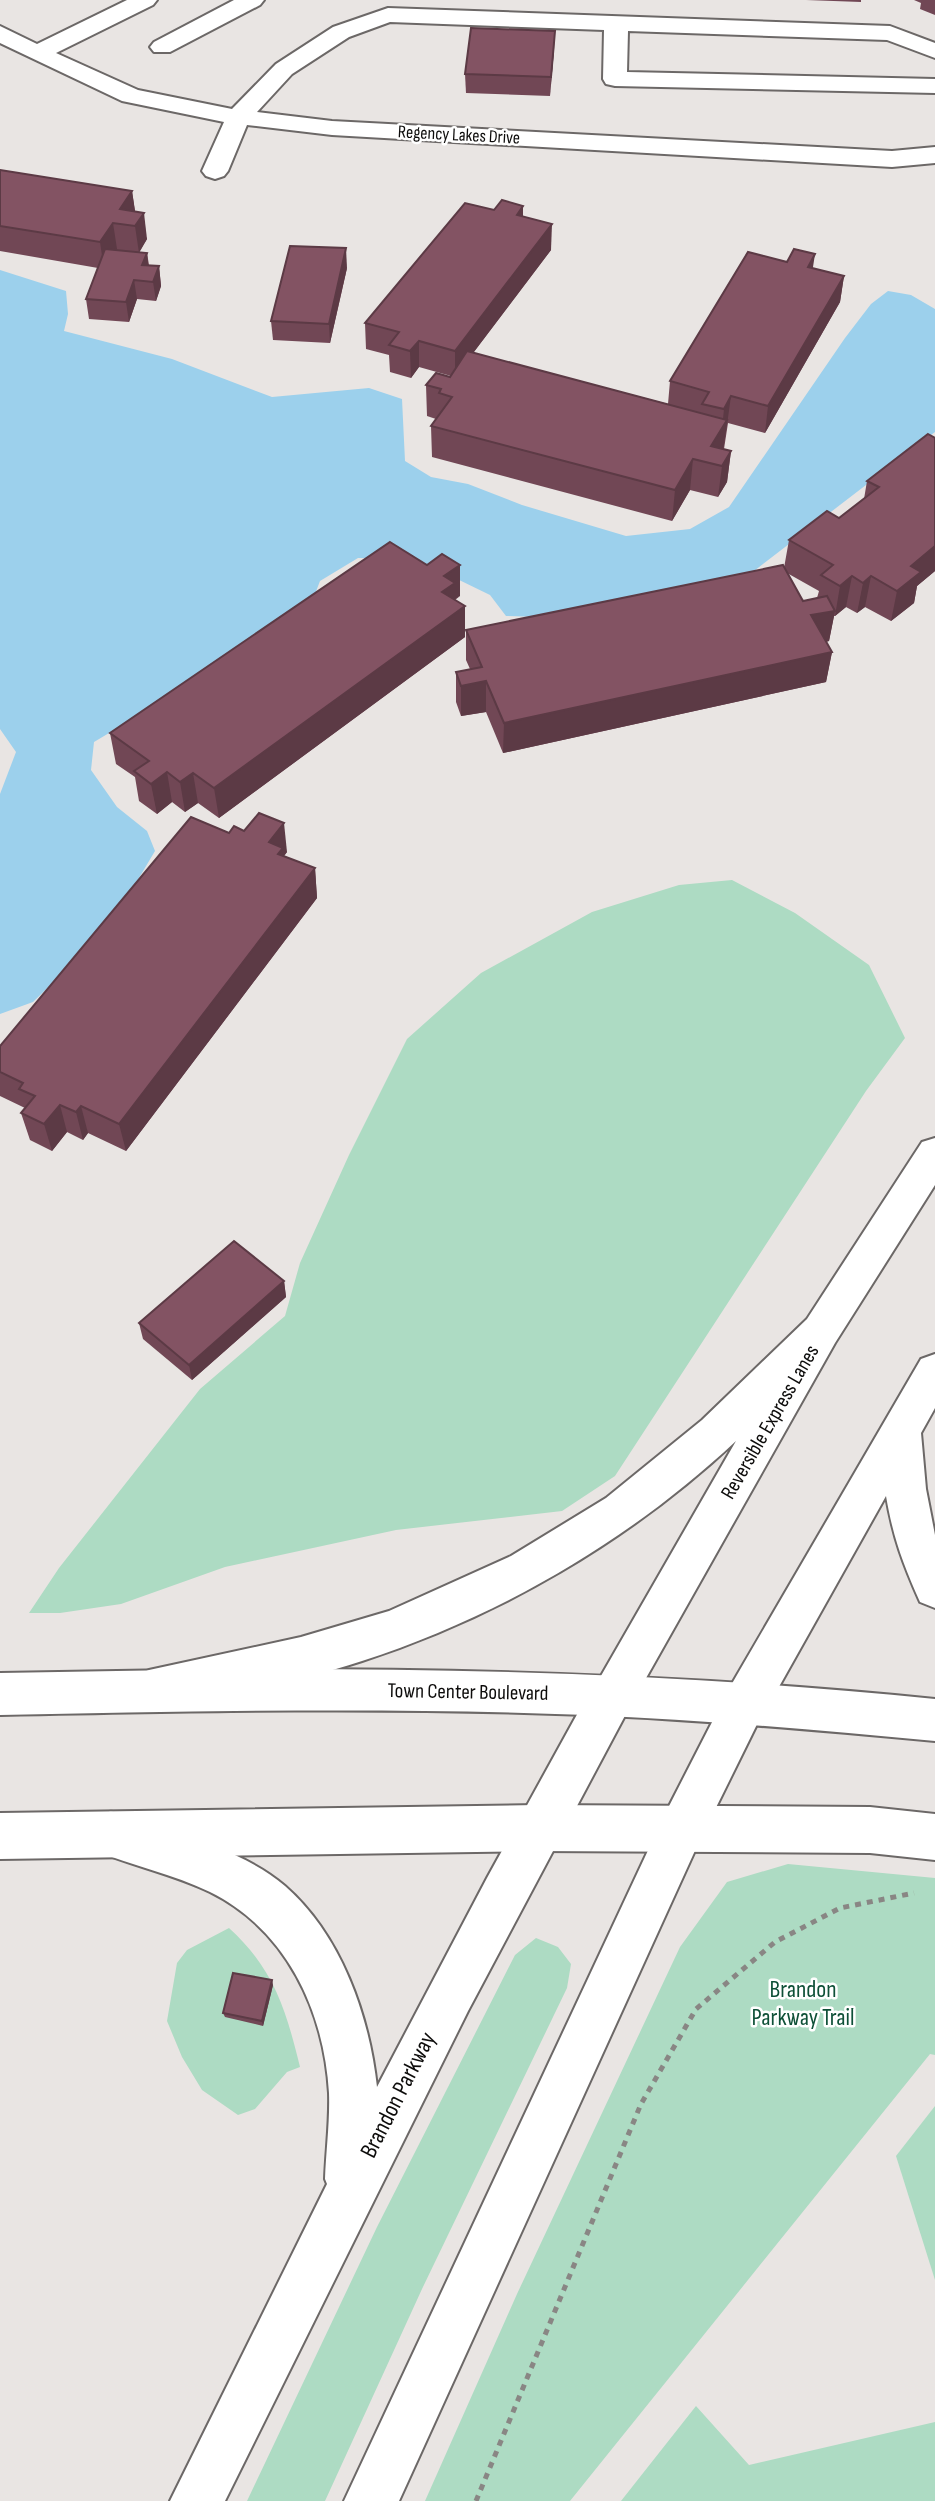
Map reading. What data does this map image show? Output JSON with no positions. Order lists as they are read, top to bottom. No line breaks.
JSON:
{"streets":{"main road":["Regency Lakes Drive","Reversible Express Lanes","Town Center Boulevard","Brandon Parkway"]},"crossings":[["Reversible Express Lanes","Town Center Boulevard"],["Reversible Express Lanes","Brandon Parkway"],["Town Center Boulevard","Brandon Parkway"]],"parks":["Brandon Parkway Trail"]}
